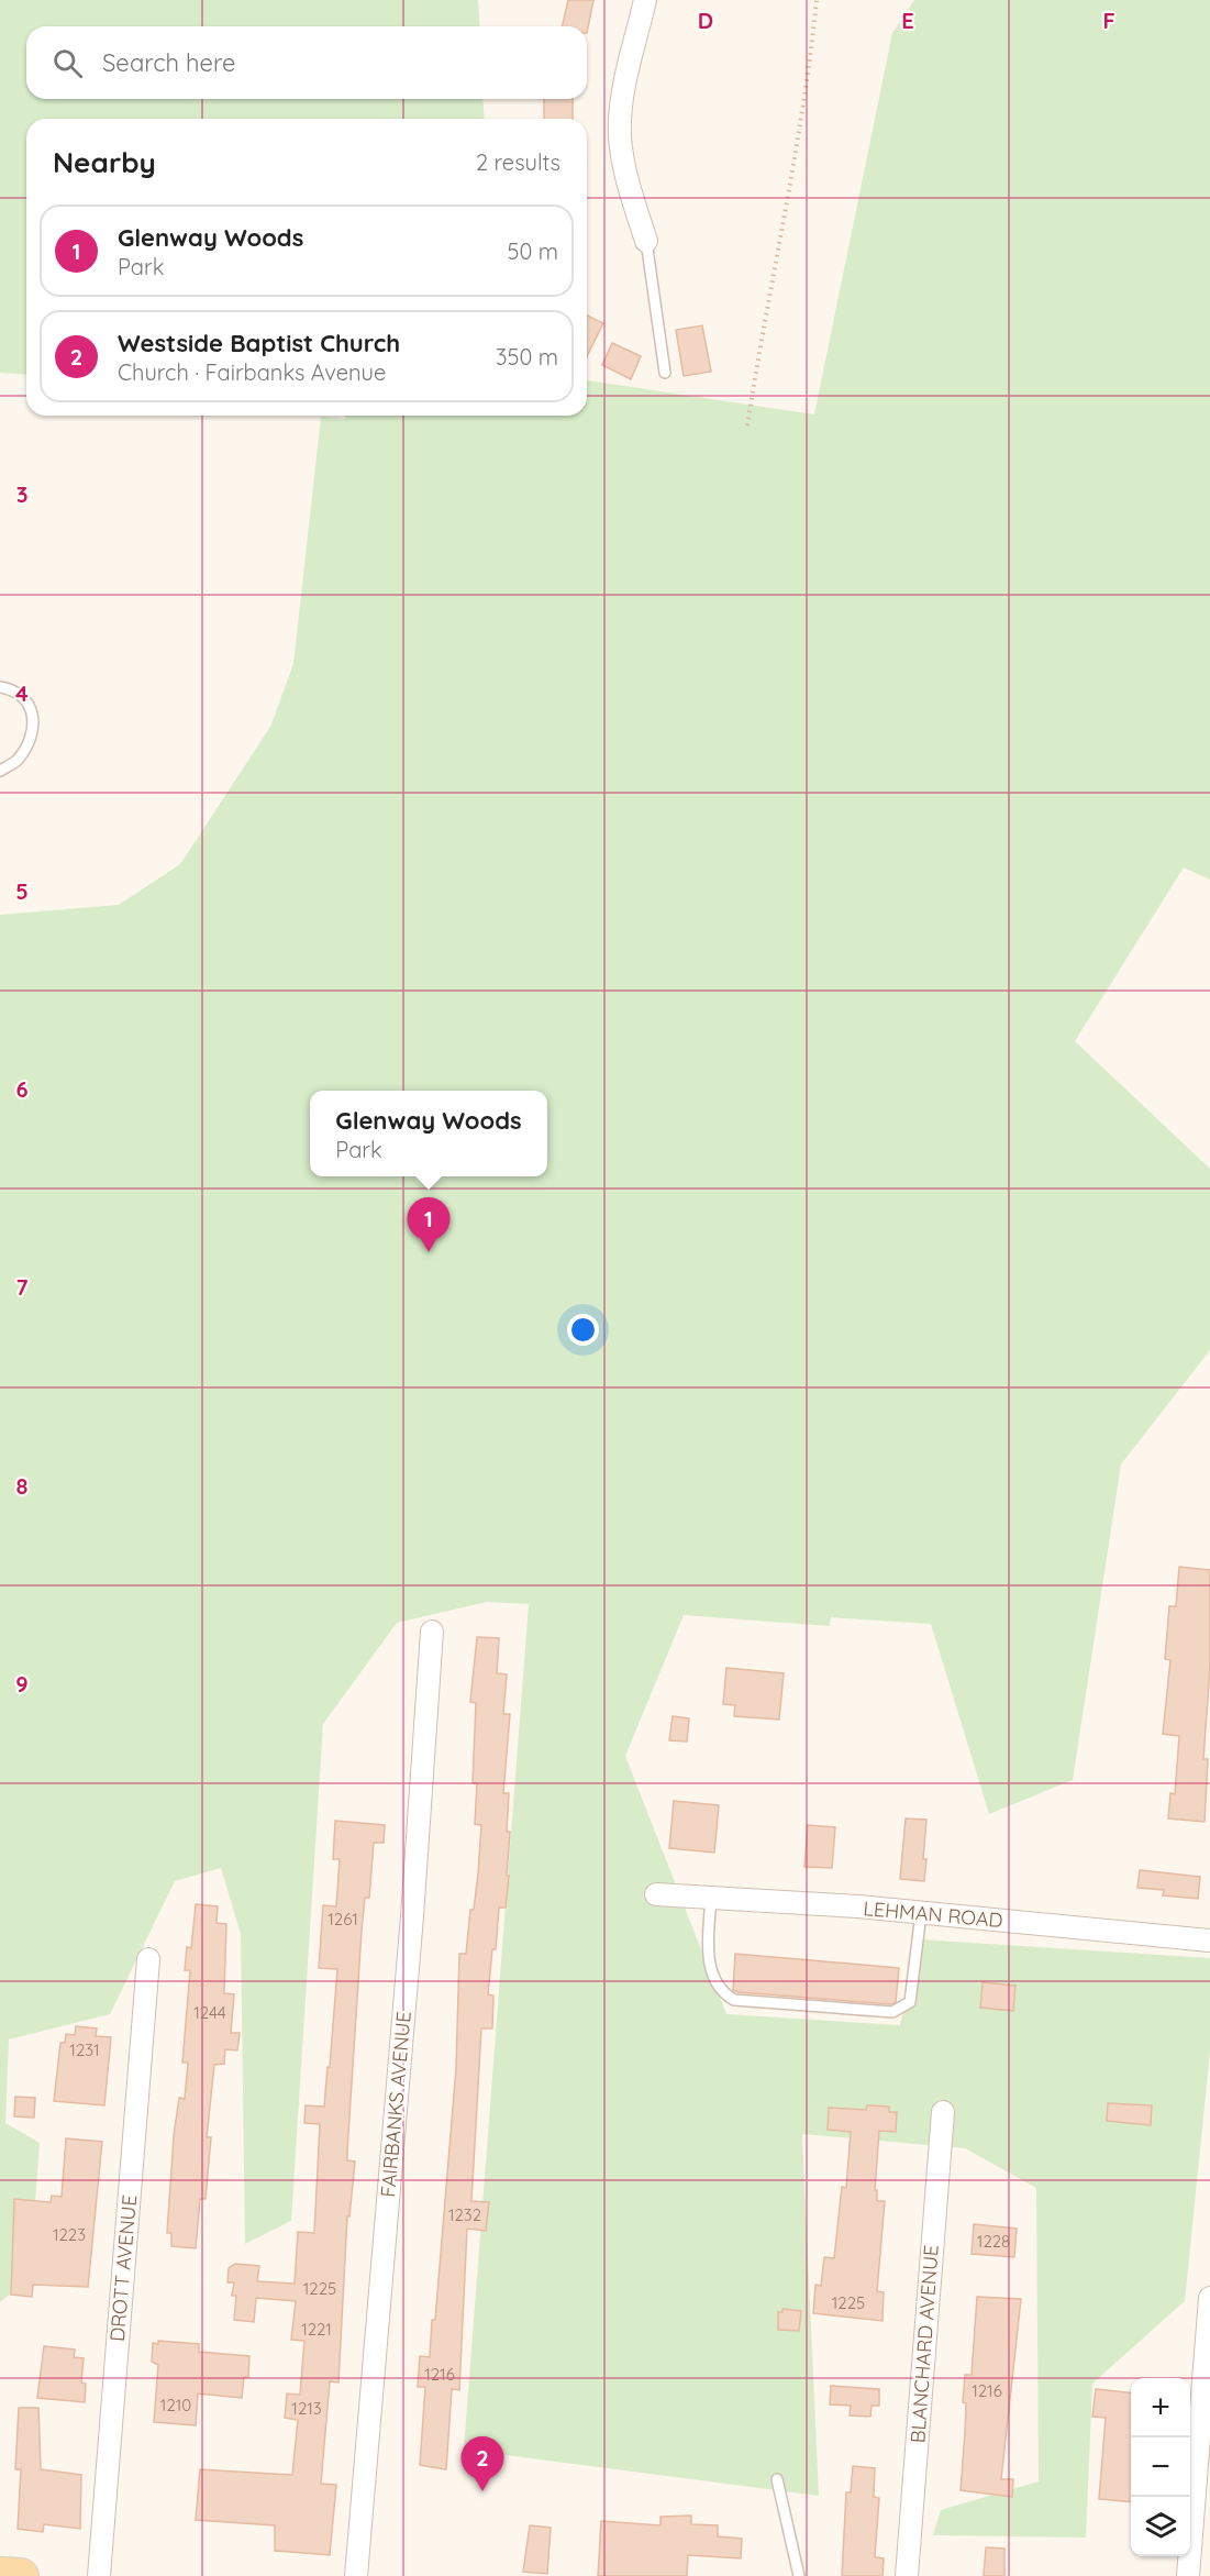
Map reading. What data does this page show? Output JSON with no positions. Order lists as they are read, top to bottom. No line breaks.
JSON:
{"streets":{"street":["LEHMAN ROAD","FAIRBANKS AVENUE","DROTT AVENUE","BLANCHARD AVENUE"]},"house_numbers":["1261","1244","1231","1232","1223","1228","1225","1225","1221","1216","1216","1210","1213"],"page":{"search":"Search here","heading":["Nearby","2 results"],"list":[{"mark":"1","name":"Glenway Woods","note":"Park","value":"50 m"},{"mark":"2","name":"Westside Baptist Church","note":"Church · Fairbanks Avenue","value":"350 m"}],"popup":["Glenway Woods","Park"],"pins":["1","2"],"map_buttons":["+","−"]},"grid":{"columns":["D","E","F"],"rows":["3","4","5","6","7","8","9"]}}
